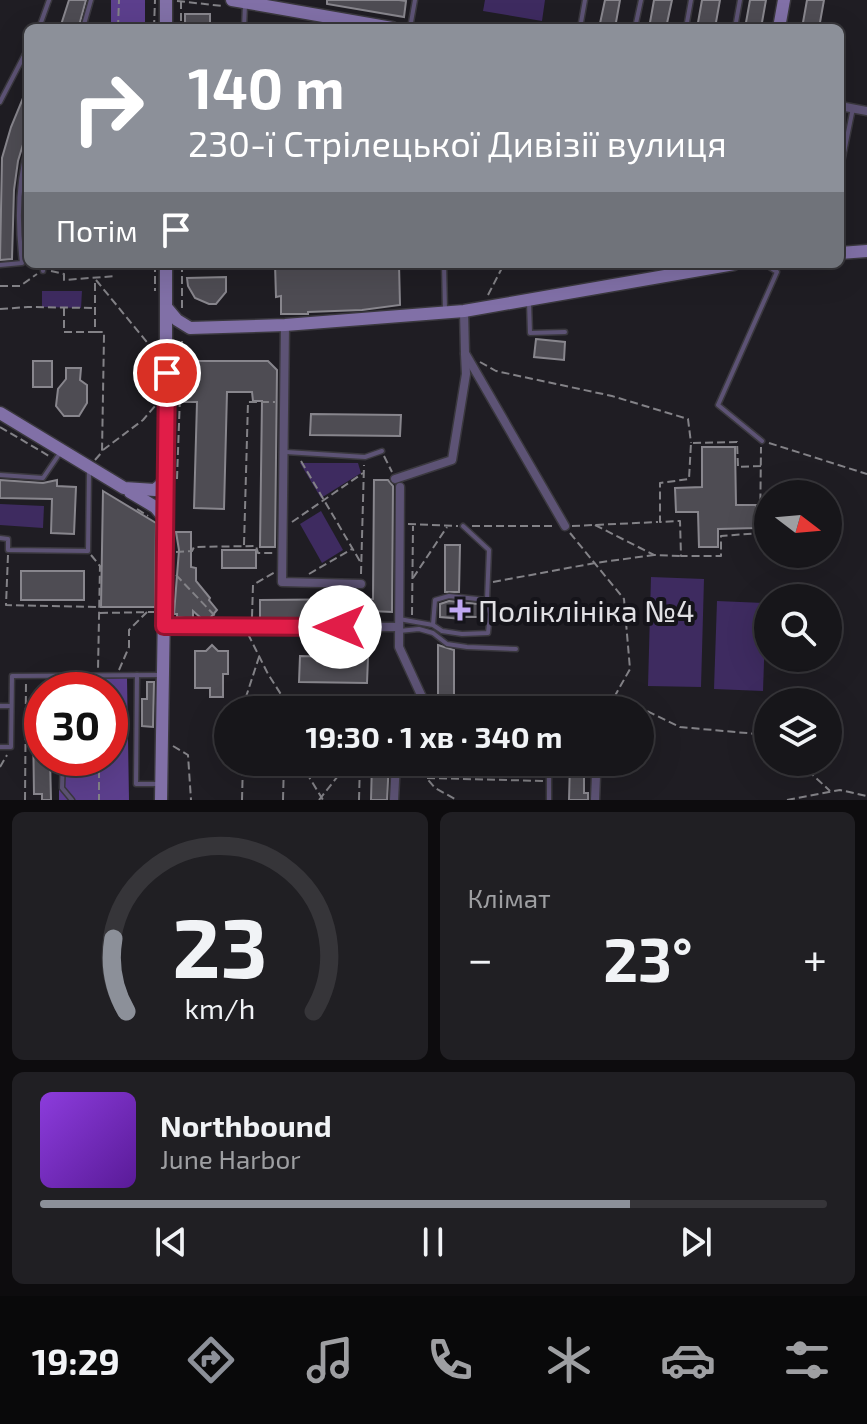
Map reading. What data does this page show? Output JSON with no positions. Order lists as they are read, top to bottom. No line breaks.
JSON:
{"places":{"health":["Поліклініка №4"]},"north":"right","page":{"turn":["140 m","230-ї Стрілецької Дивізії вулиця"],"then":"Потім","limit":"30","trip":"19:30 · 1 хв · 340 m","tile":"Клімат","heat":["−","23°","+"],"song":["Northbound","June Harbor"],"tabs":"19:29","gauge":["23","km/h"]}}
